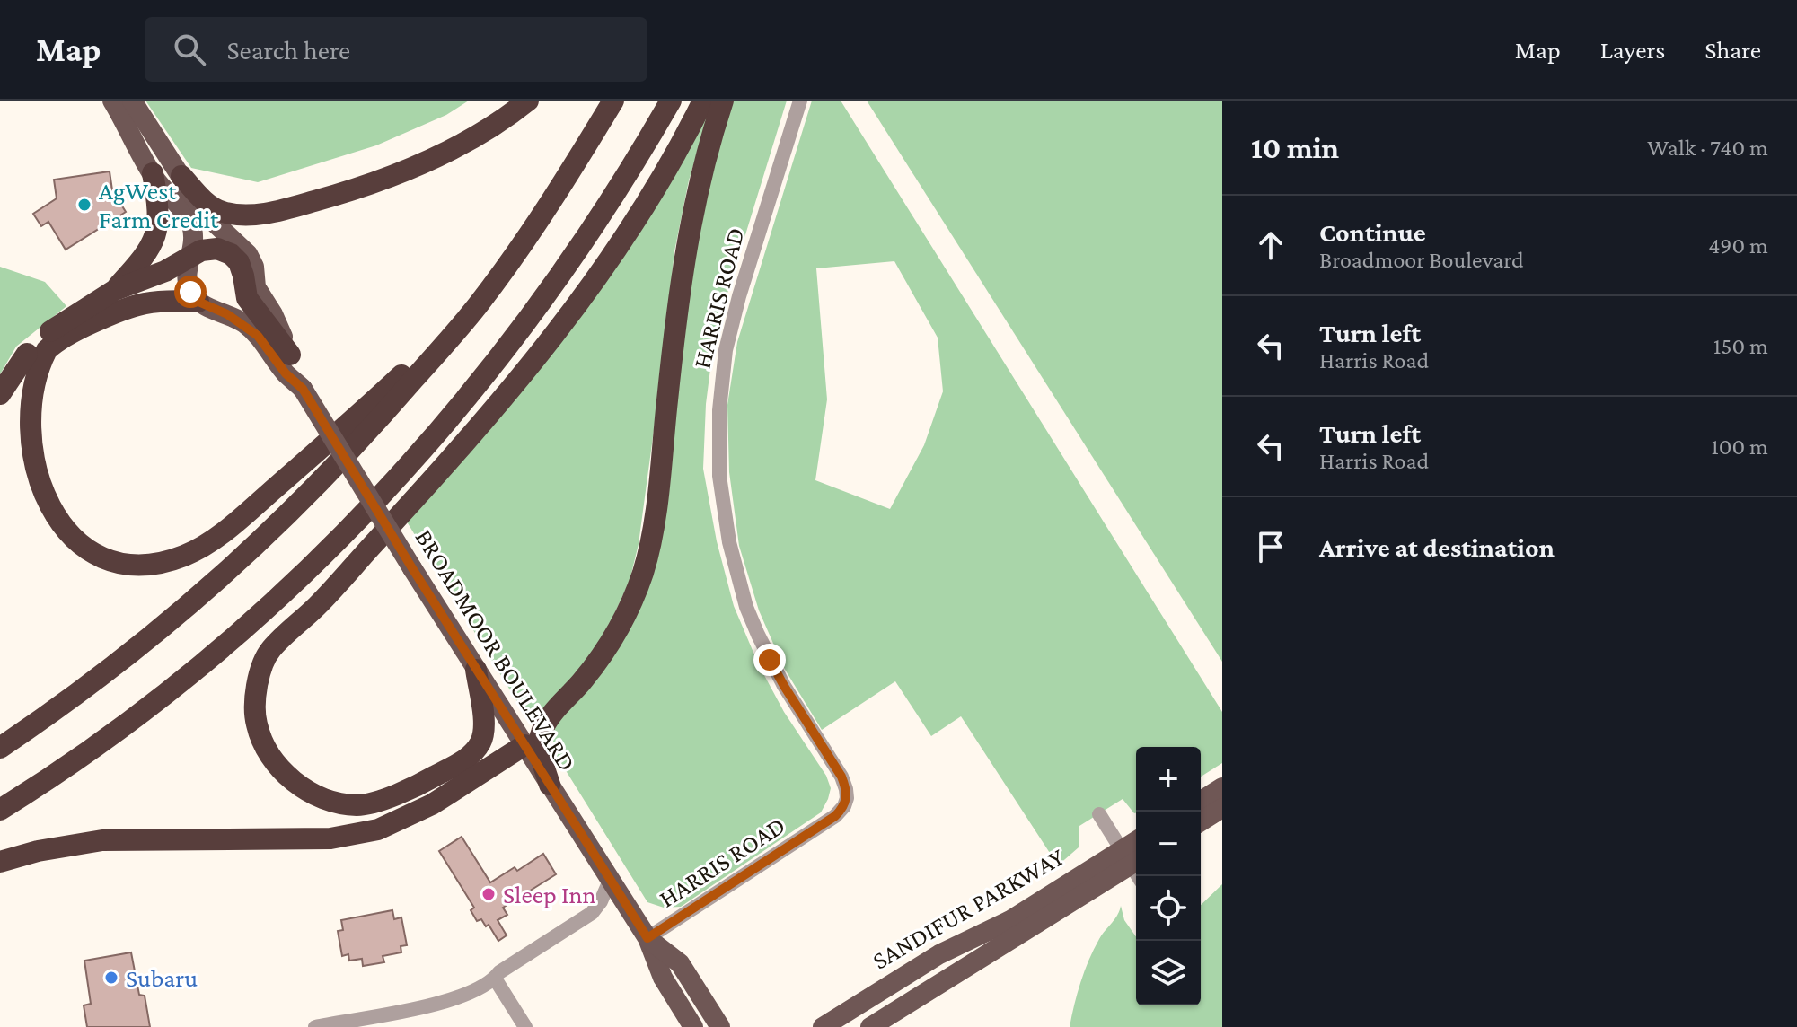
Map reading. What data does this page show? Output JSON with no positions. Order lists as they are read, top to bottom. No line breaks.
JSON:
{"streets":{"main road":["BROADMOOR BOULEVARD","SANDIFUR PARKWAY"],"street":["HARRIS ROAD"]},"crossings":[["HARRIS ROAD","BROADMOOR BOULEVARD"]],"places":["AgWest Farm Credit","Sleep Inn","Subaru"],"page":{"header":"Map","search":"Search here","nav":["Map","Layers","Share"],"heading":["10 min","Walk · 740 m"],"list":[["Continue","Broadmoor Boulevard","490 m"],["Turn left","Harris Road","150 m"],["Turn left","Harris Road","100 m"],"Arrive at destination"],"map_buttons":["+","−"]}}
